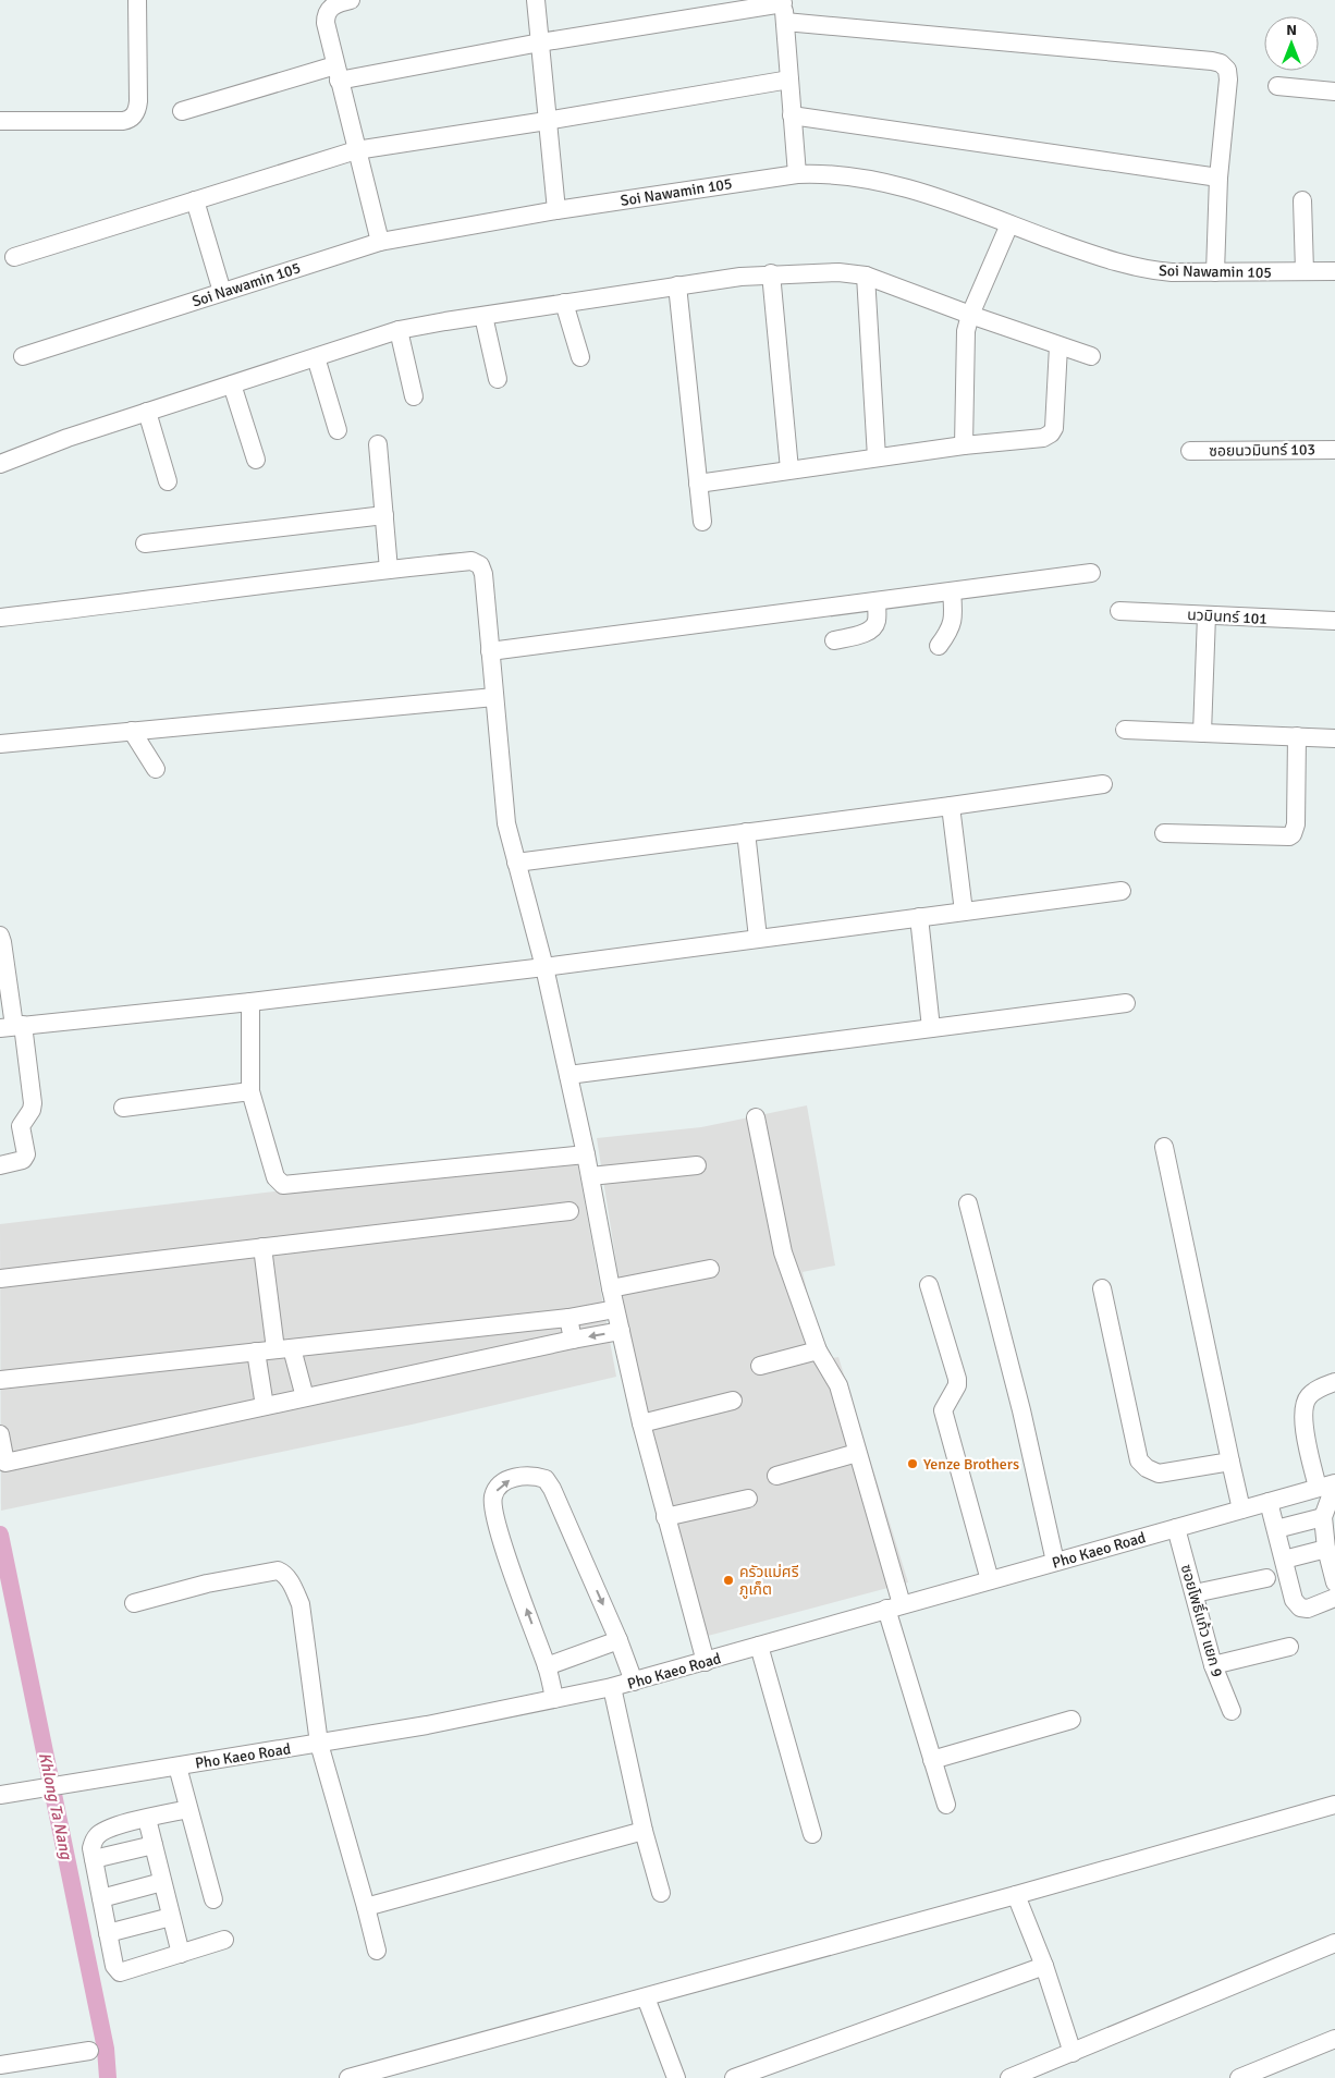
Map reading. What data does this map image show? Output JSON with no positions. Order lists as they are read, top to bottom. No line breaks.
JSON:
{"streets":{"street":["Soi Nawamin 105","ซอยนวมินทร์ 103","นวมินทร์ 101","Pho Kaeo Road","ซอยโพธิ์เเก้ว แยก 9"]},"crossings":[["Pho Kaeo Road","ซอยโพธิ์เเก้ว แยก 9"]],"water":["Khlong Ta Nang"],"places":["Yenze Brothers","ครัวแม่ศรี ภูเก็ต"],"north":"top"}
